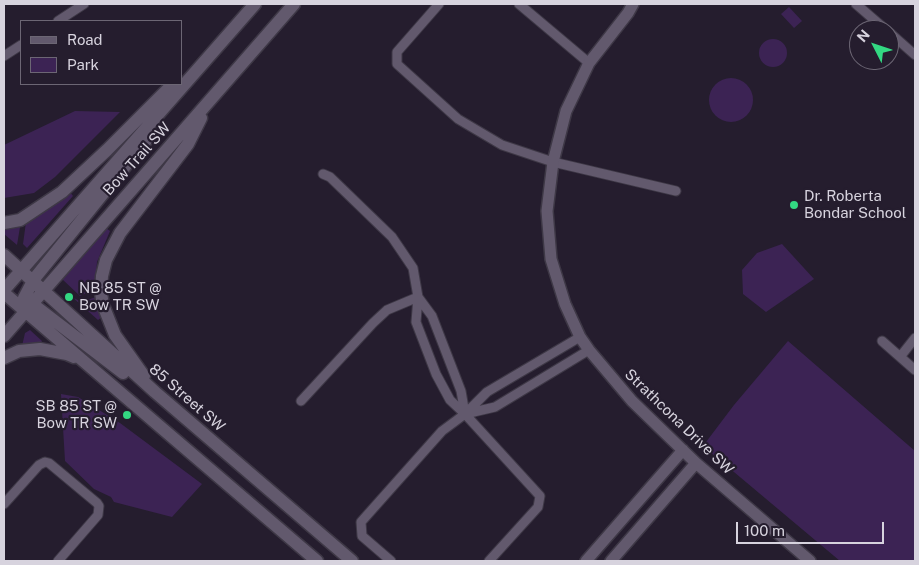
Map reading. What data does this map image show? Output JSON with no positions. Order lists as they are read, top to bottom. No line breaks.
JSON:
{"streets":{"main road":["Bow Trail SW","85 Street SW"],"street":["Strathcona Drive SW"]},"crossings":[["Bow Trail SW","85 Street SW"]],"places":["Dr. Roberta Bondar School","NB 85 ST @ Bow TR SW","SB 85 ST @ Bow TR SW"],"legend":["Road","Park"],"scale_bar":"100 m","north":"top left"}
